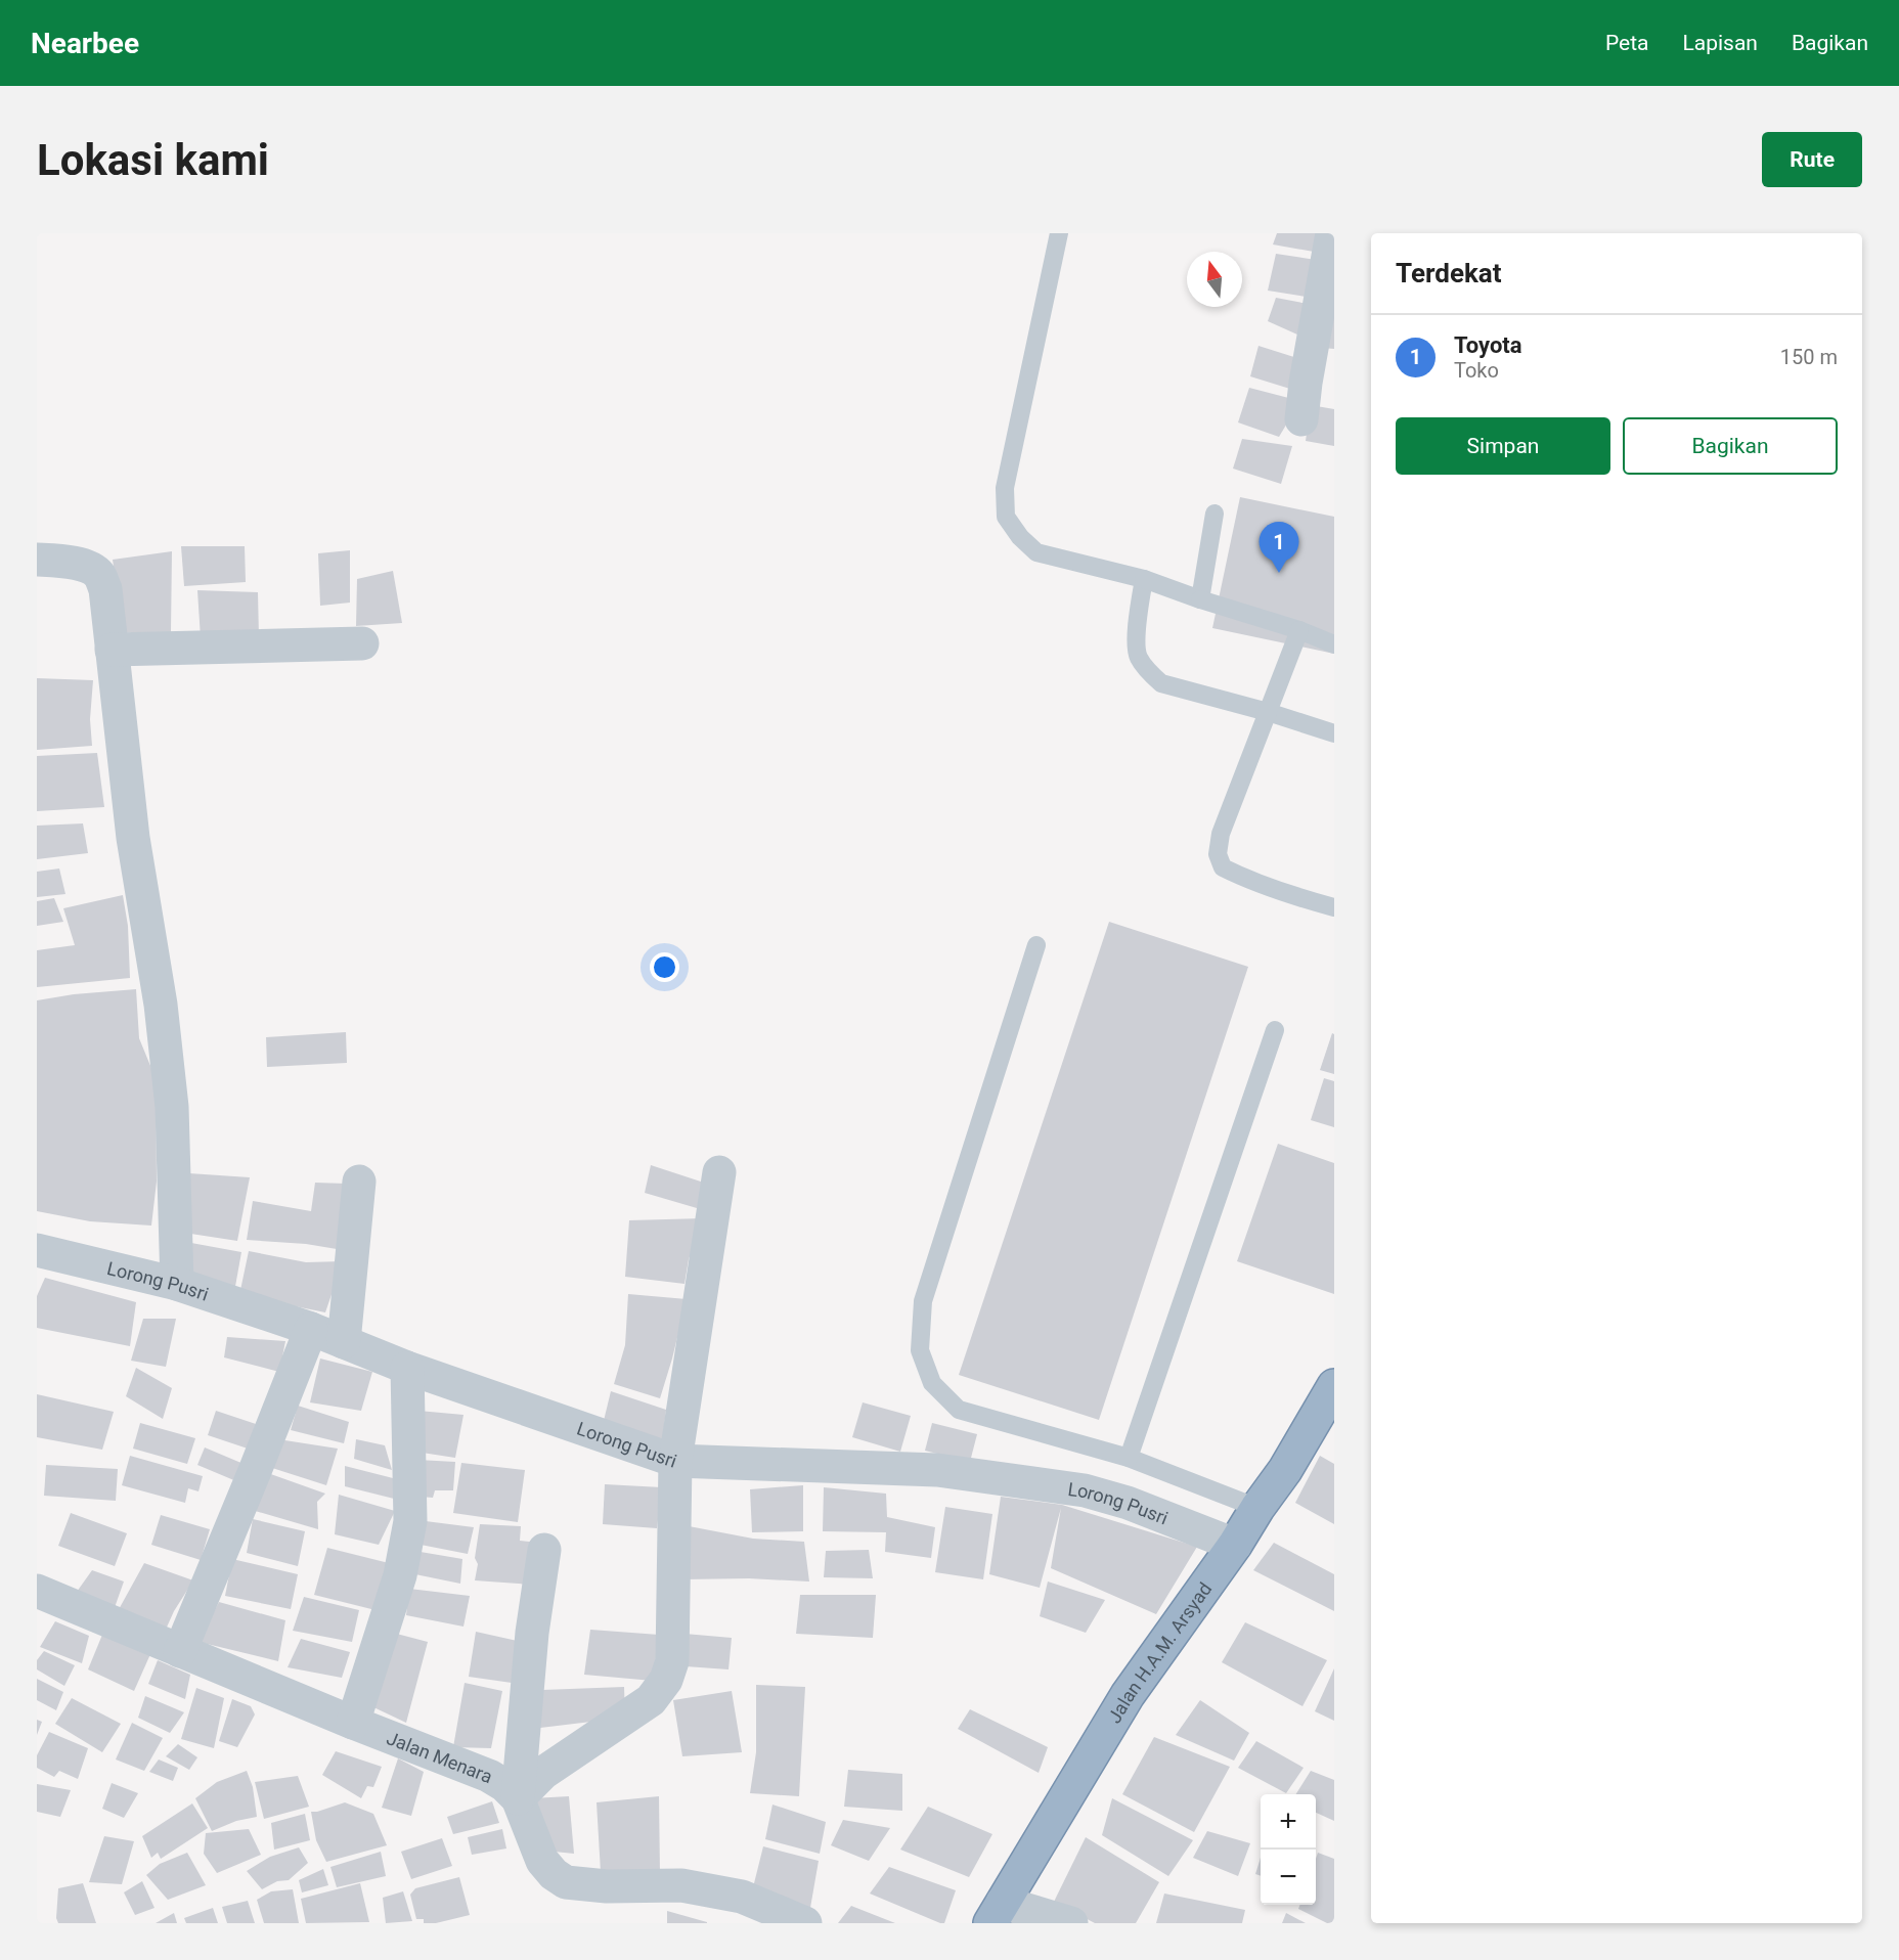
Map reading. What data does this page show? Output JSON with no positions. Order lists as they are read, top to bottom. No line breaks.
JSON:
{"streets":{"highway":["Jalan H.A.M. Arsyad"],"street":["Lorong Pusri","Jalan Menara"]},"crossings":[["Lorong Pusri","Jalan H.A.M. Arsyad"]],"north":"top","page":{"header":"Nearbee","nav":["Peta","Lapisan","Bagikan"],"buttons":["Rute",["Simpan","Bagikan"]],"title":"Lokasi kami","heading":"Terdekat","list":[{"mark":"1","name":"Toyota","note":"Toko","value":"150 m"}],"pins":"1","map_buttons":["+","−"]}}
